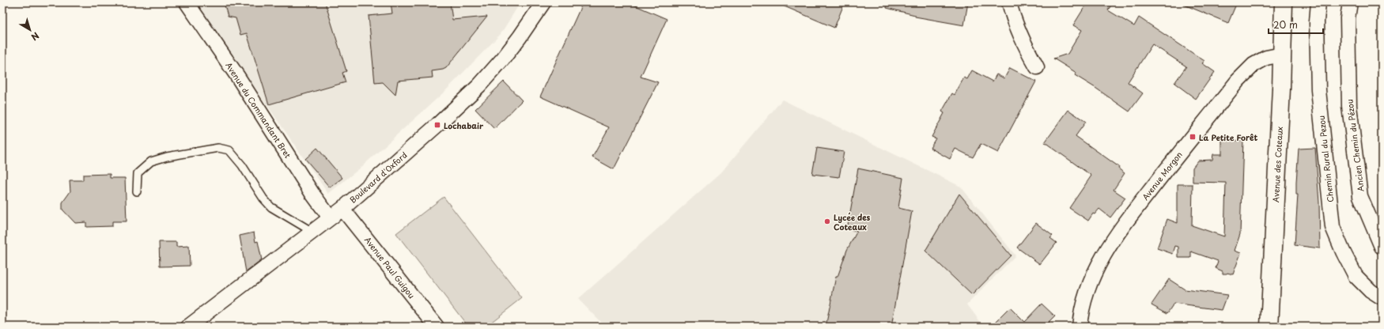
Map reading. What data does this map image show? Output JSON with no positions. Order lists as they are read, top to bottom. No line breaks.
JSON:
{"streets":{"main road":["Avenue des Coteaux"],"street":["Avenue du Commandant Bret","Ancien Chemin du Pézou","Chemin Rural du Pezou","Avenue Morgon","Boulevard d'Oxford","Avenue Paul Guigou"]},"crossings":[["Avenue du Commandant Bret","Boulevard d'Oxford"],["Avenue des Coteaux","Avenue Morgon"],["Boulevard d'Oxford","Avenue Paul Guigou"]],"places":{"transit":["Lochabair","La Petite Forêt"],"other":["Lycée des Coteaux"]},"scale_bar":"20 m","north":"bottom right"}
